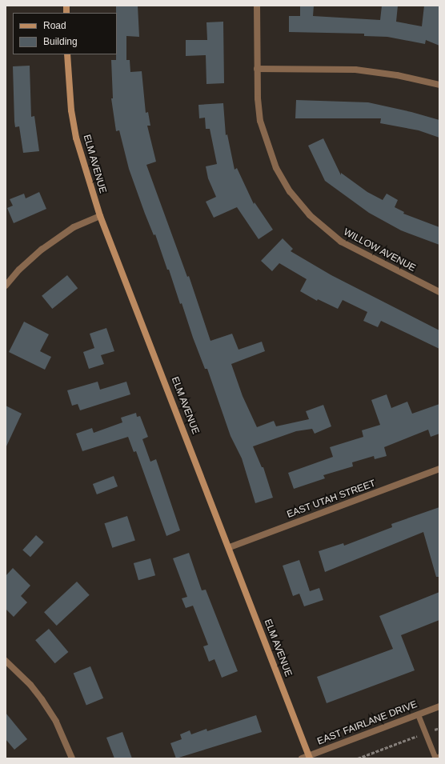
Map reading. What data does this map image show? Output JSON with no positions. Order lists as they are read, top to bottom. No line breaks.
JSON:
{"streets":{"street":["ELM AVENUE","WILLOW AVENUE","EAST UTAH STREET","EAST FAIRLANE DRIVE"]},"crossings":[["ELM AVENUE","EAST UTAH STREET"],["ELM AVENUE","EAST FAIRLANE DRIVE"]],"legend":["Road","Building"]}
